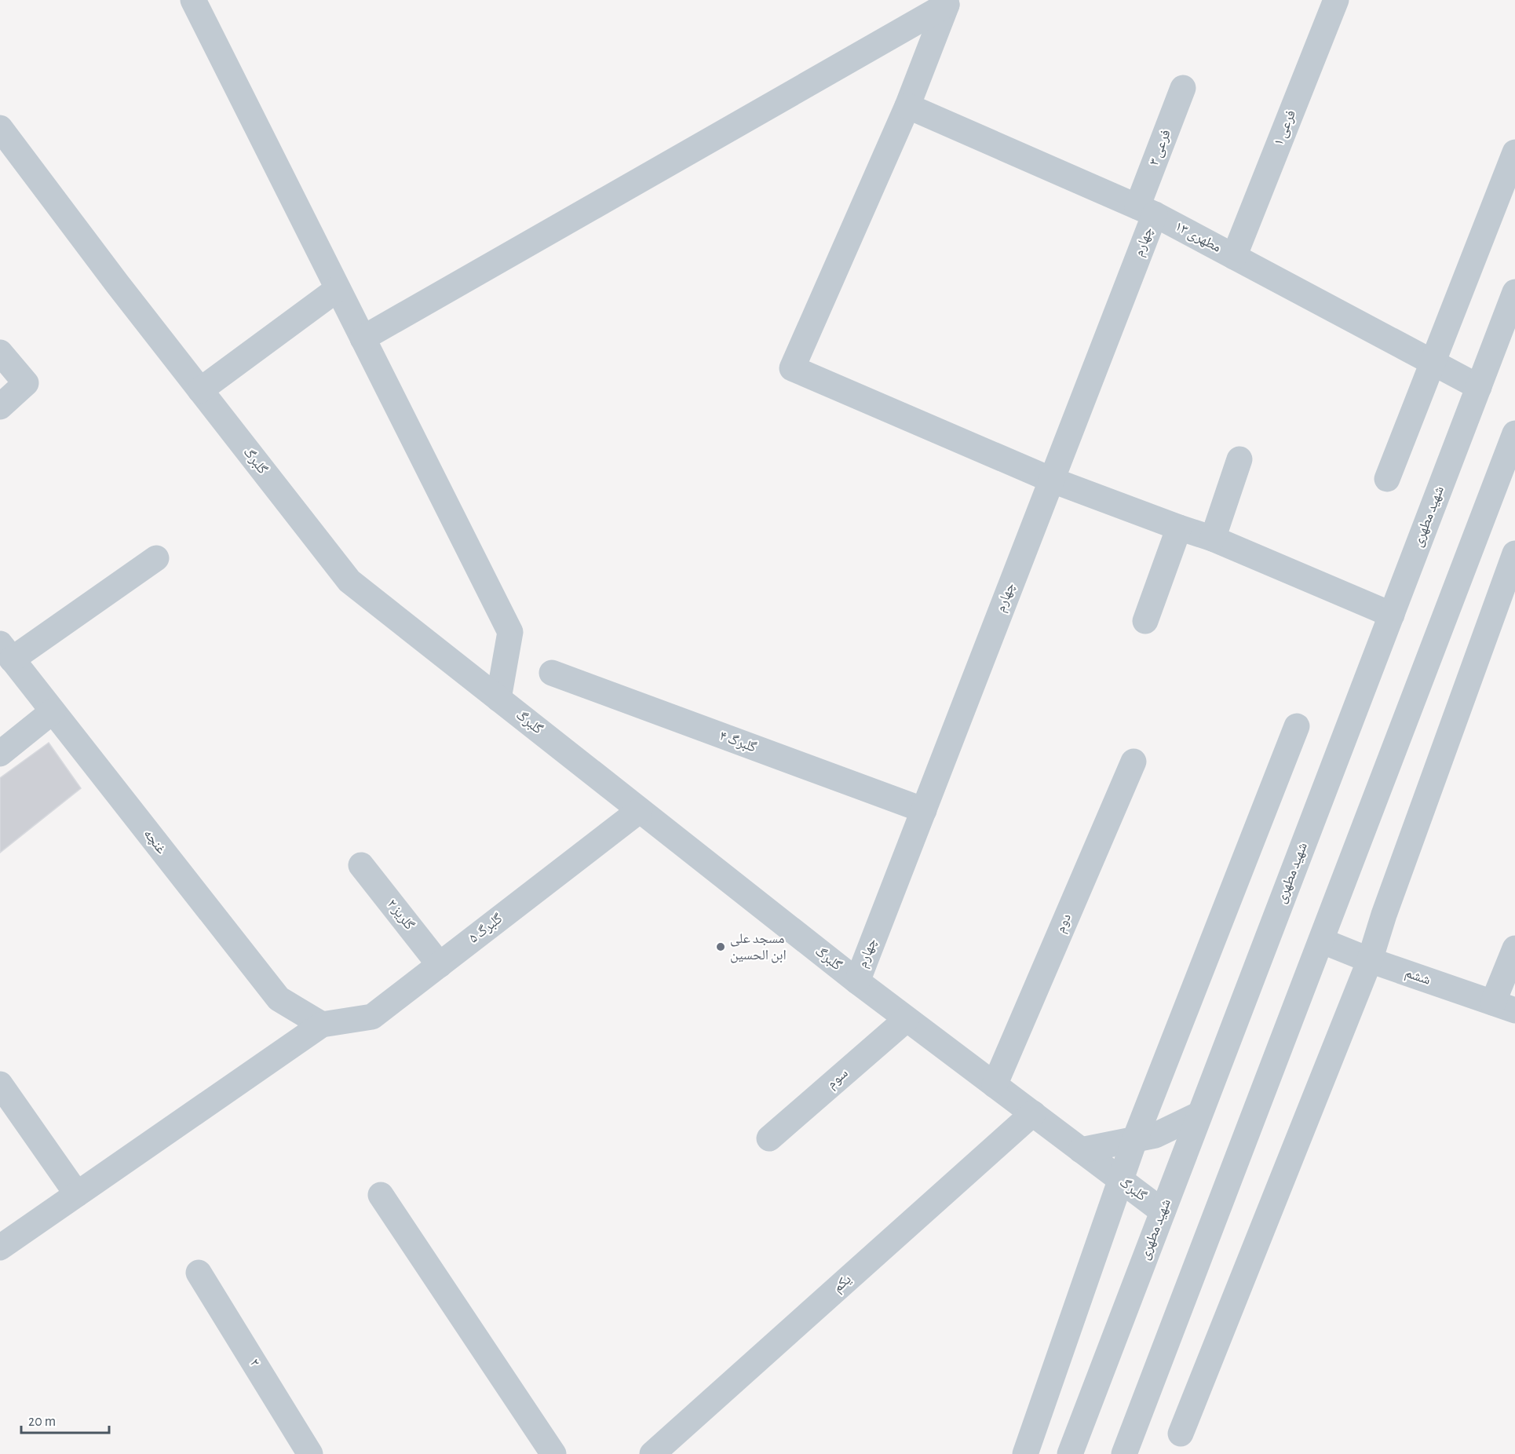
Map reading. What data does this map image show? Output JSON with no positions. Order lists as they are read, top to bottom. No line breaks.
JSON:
{"streets":{"street":["فرعی ۱","فرعی ۳","مطهری ۱۳","چهارم","گلبرگ","شهید مطهری","گلبرگ ۴","غنچه","گلریز ۲","دوم","گلبرگ ۵","ششم","سوم","یکم","۲"]},"crossings":[["فرعی ۱","مطهری ۱۳"],["فرعی ۳","مطهری ۱۳"],["فرعی ۳","چهارم"],["مطهری ۱۳","چهارم"],["مطهری ۱۳","شهید مطهری"],["چهارم","گلبرگ"],["چهارم","گلبرگ ۴"],["گلبرگ","شهید مطهری"],["گلبرگ","دوم"],["گلبرگ","گلبرگ ۵"],["گلبرگ","سوم"],["گلبرگ","یکم"],["غنچه","گلبرگ ۵"],["گلریز ۲","گلبرگ ۵"]],"places":["مسجد علی ابن الحسین"],"scale_bar":"20 m"}
